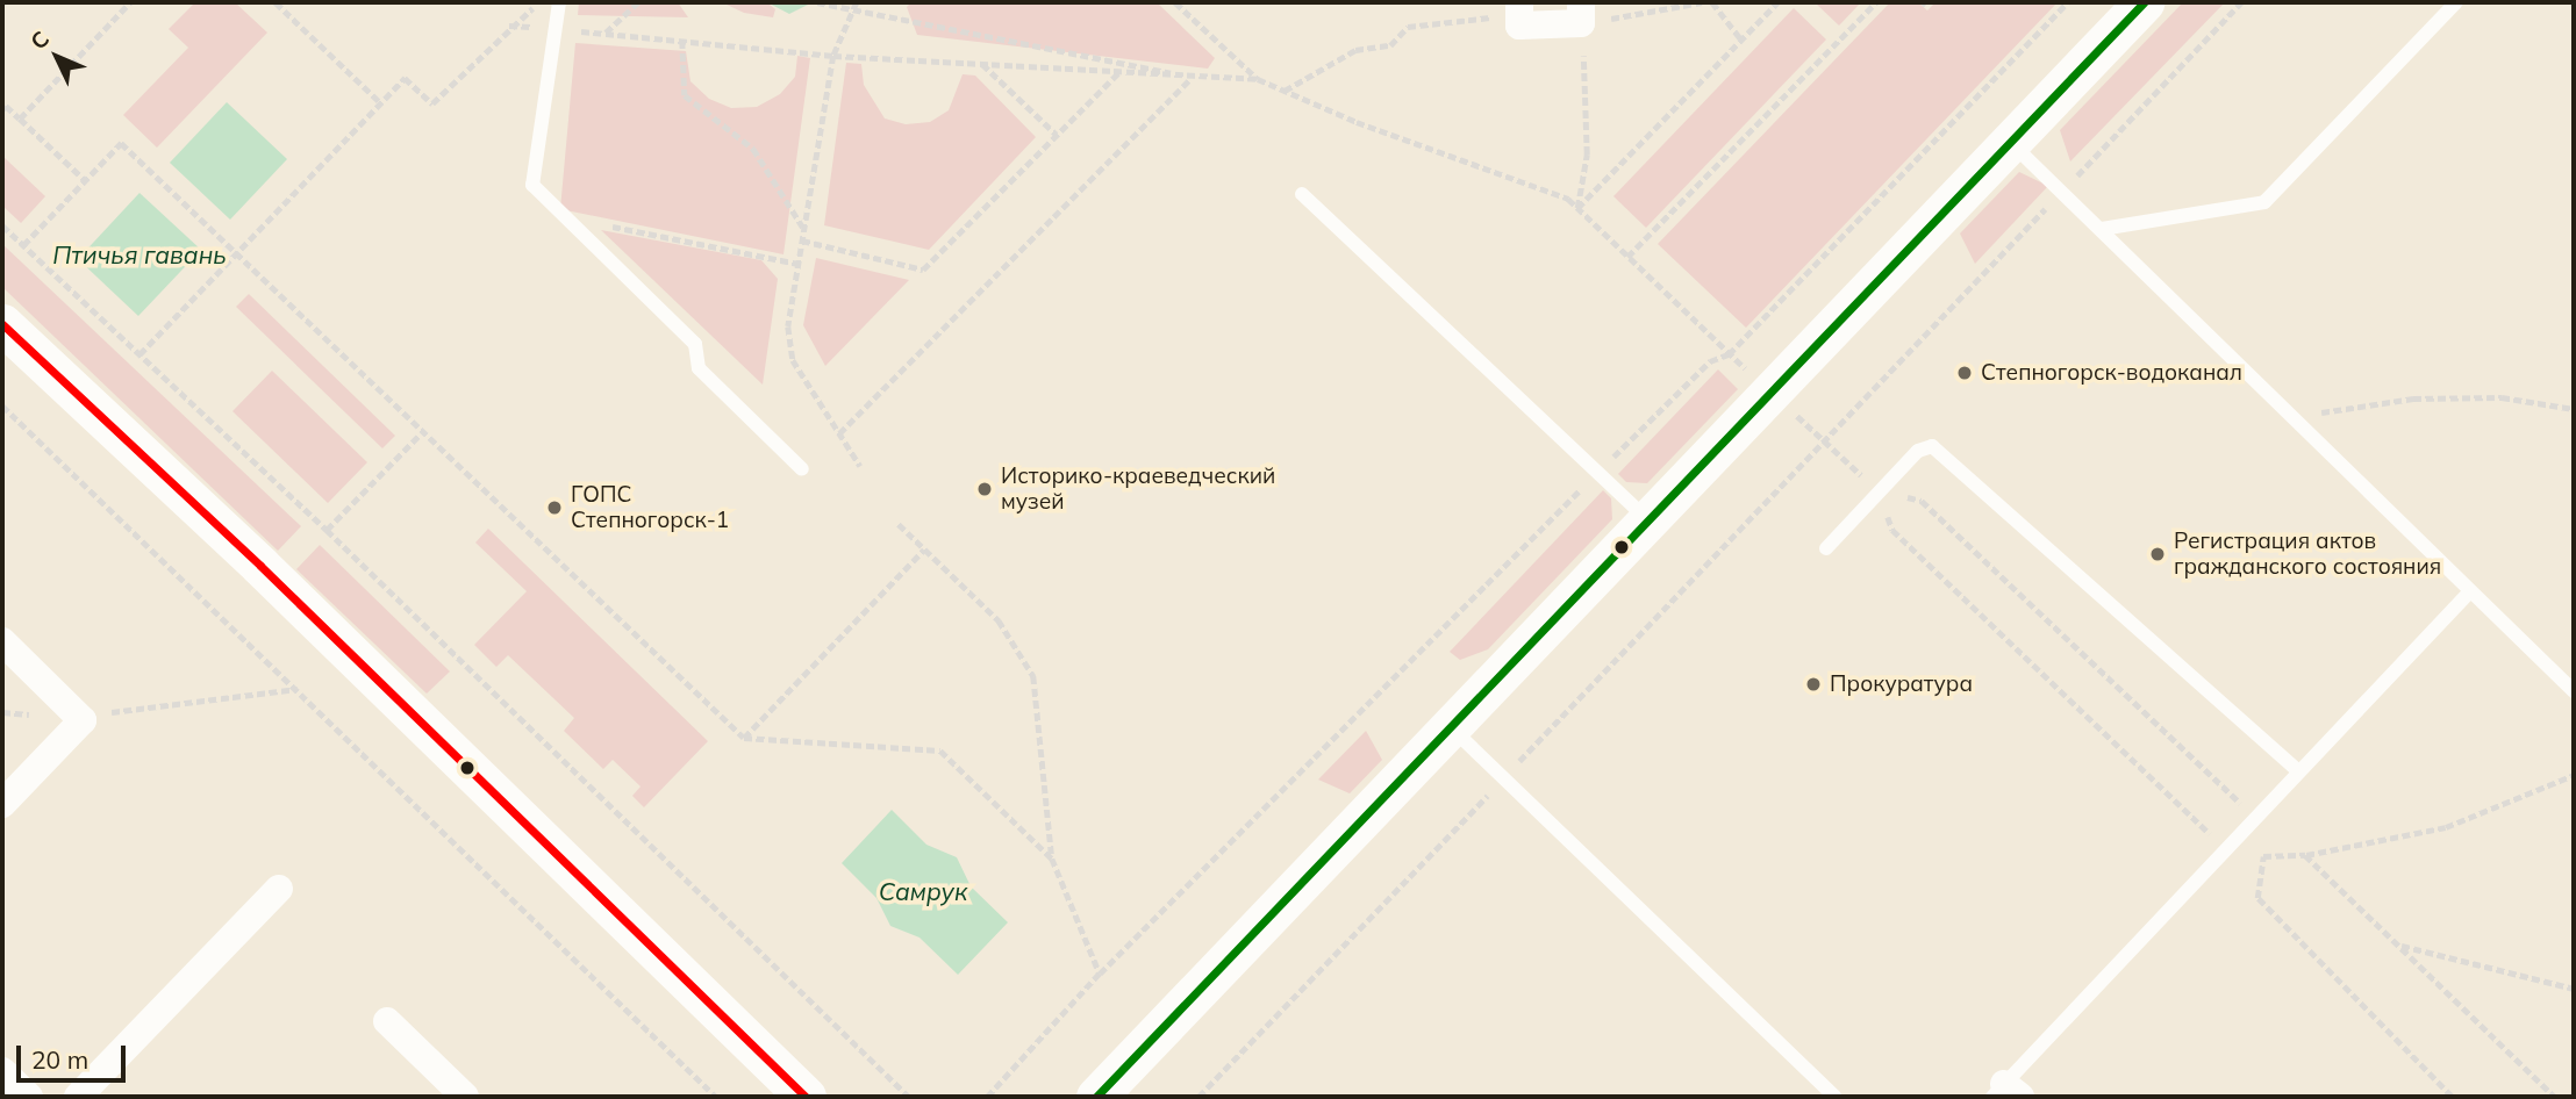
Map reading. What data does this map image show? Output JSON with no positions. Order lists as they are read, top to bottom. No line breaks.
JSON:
{"water":["Птичья гавань","Самрук"],"places":["Степногорск-водоканал","Историко-краеведческий музей","ГОПС Степногорск-1","Регистрация актов гражданского состояния","Прокуратура"],"scale_bar":"20 m","north":"top left"}
